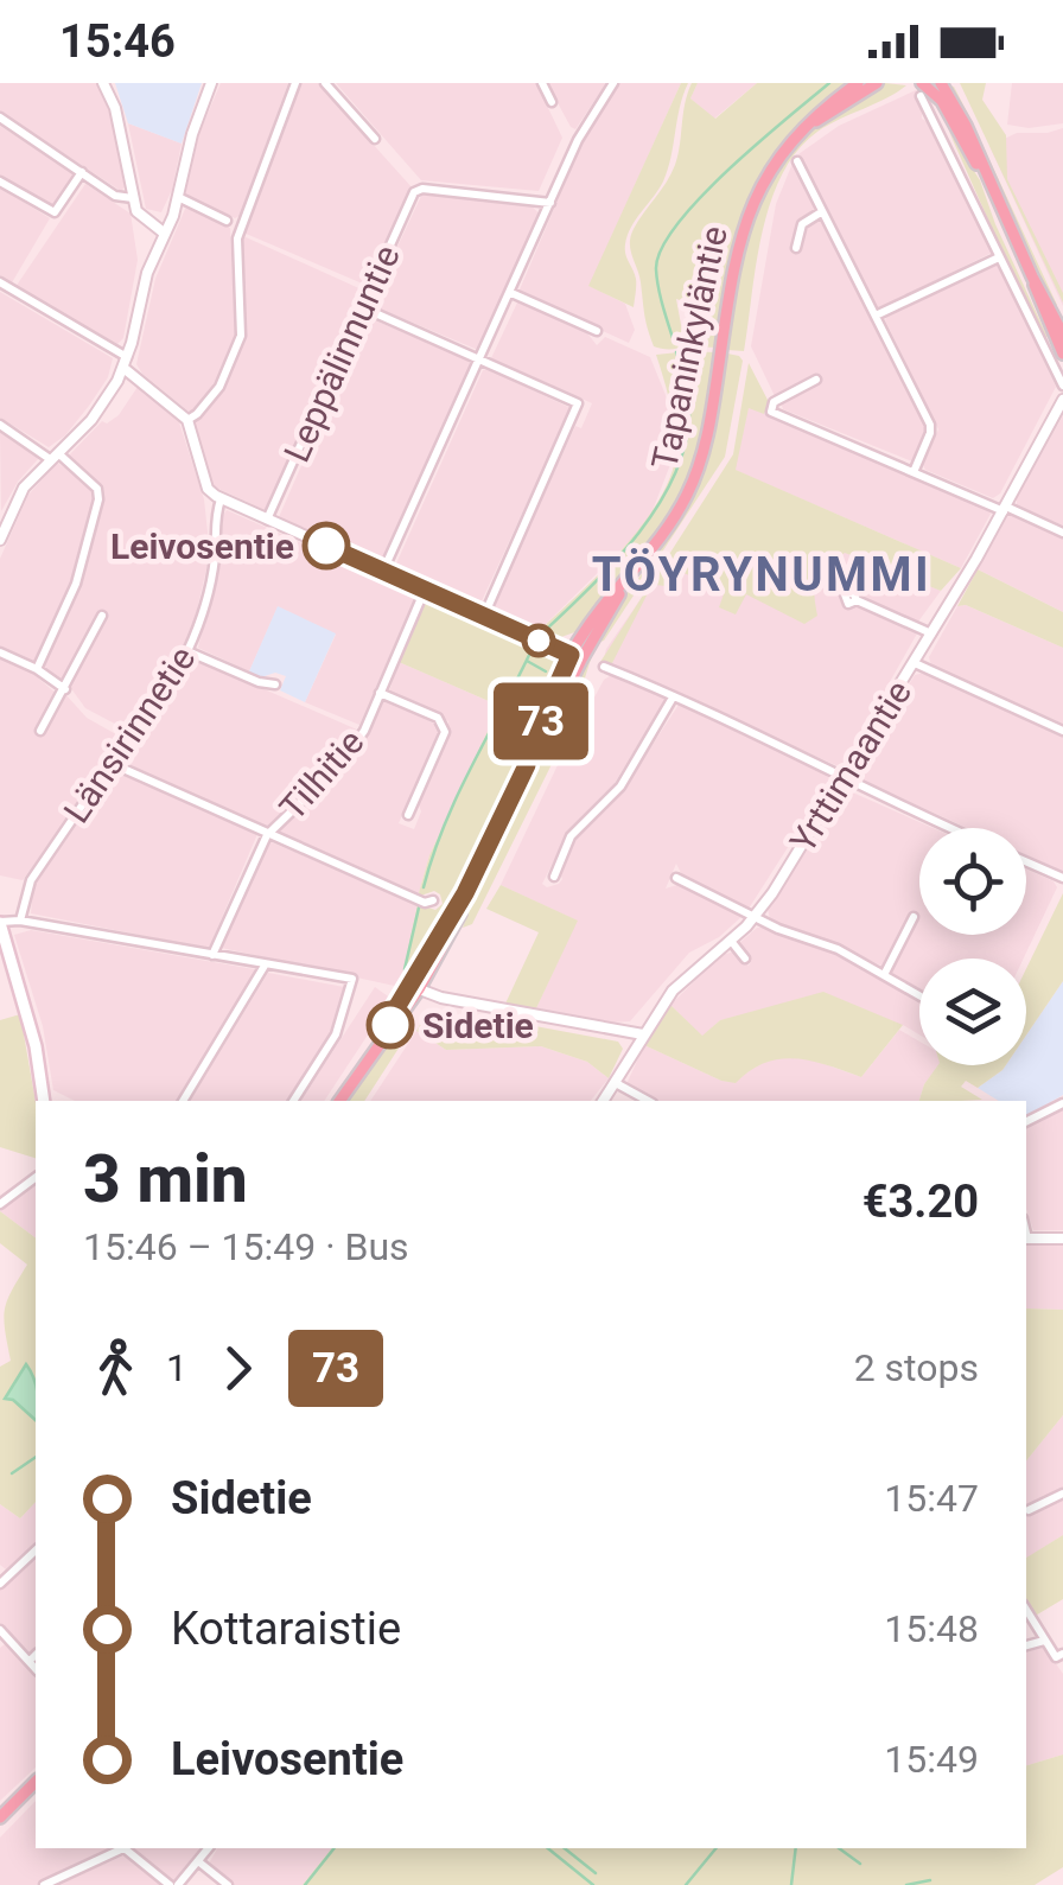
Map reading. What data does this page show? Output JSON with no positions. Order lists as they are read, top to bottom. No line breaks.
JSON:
{"streets":{"main road":["Tapaninkyläntie"],"street":["Leppälinnuntie","Länsirinnetie","Yrttimaantie","Tilhitie"]},"districts":["TÖYRYNUMMI"],"places":["Leivosentie","Sidetie"],"lines":["bus line 73"],"page":{"status":"15:46","on_map":"73","heading":["3 min","15:46 – 15:49 · Bus","€3.20"],"legs":["1","73","2 stops"],"list":[{"name":"Sidetie","value":"15:47"},{"name":"Kottaraistie","value":"15:48"},{"name":"Leivosentie","value":"15:49"}]}}
